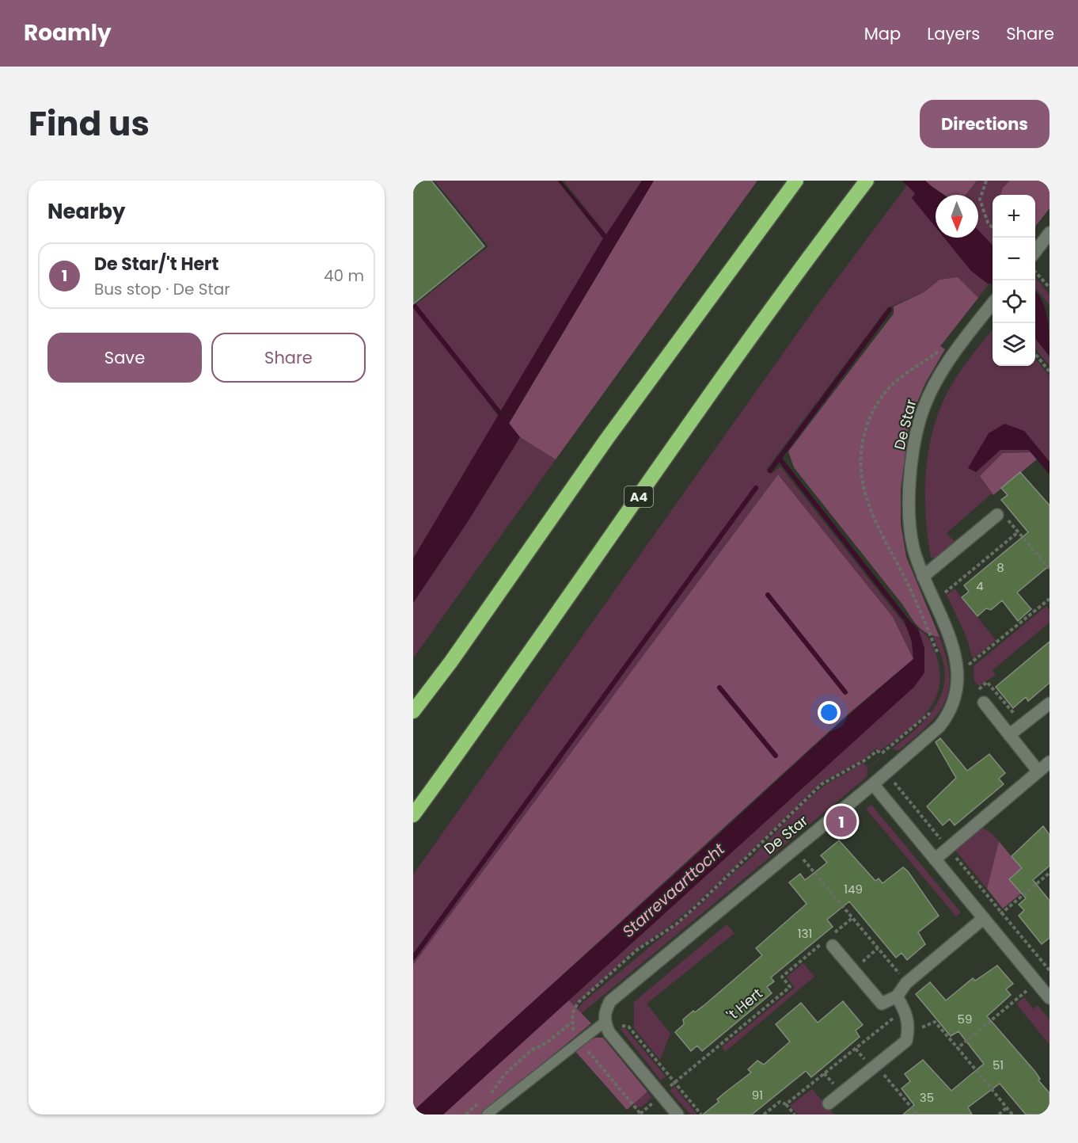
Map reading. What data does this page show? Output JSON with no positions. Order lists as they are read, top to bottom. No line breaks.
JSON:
{"streets":{"highway":["A4"],"street":["De Star"],"path":["'t Hert"]},"water":["Starrevaarttocht"],"house_numbers":["8","4","149","131","59","51","91","35"],"north":"bottom","page":{"header":"Roamly","nav":["Map","Layers","Share"],"title":"Find us","buttons":["Directions",["Save","Share"]],"heading":"Nearby","map_buttons":["+","−"],"list":[{"mark":"1","name":"De Star/'t Hert","note":"Bus stop · De Star","value":"40 m"}],"pins":"1"}}
